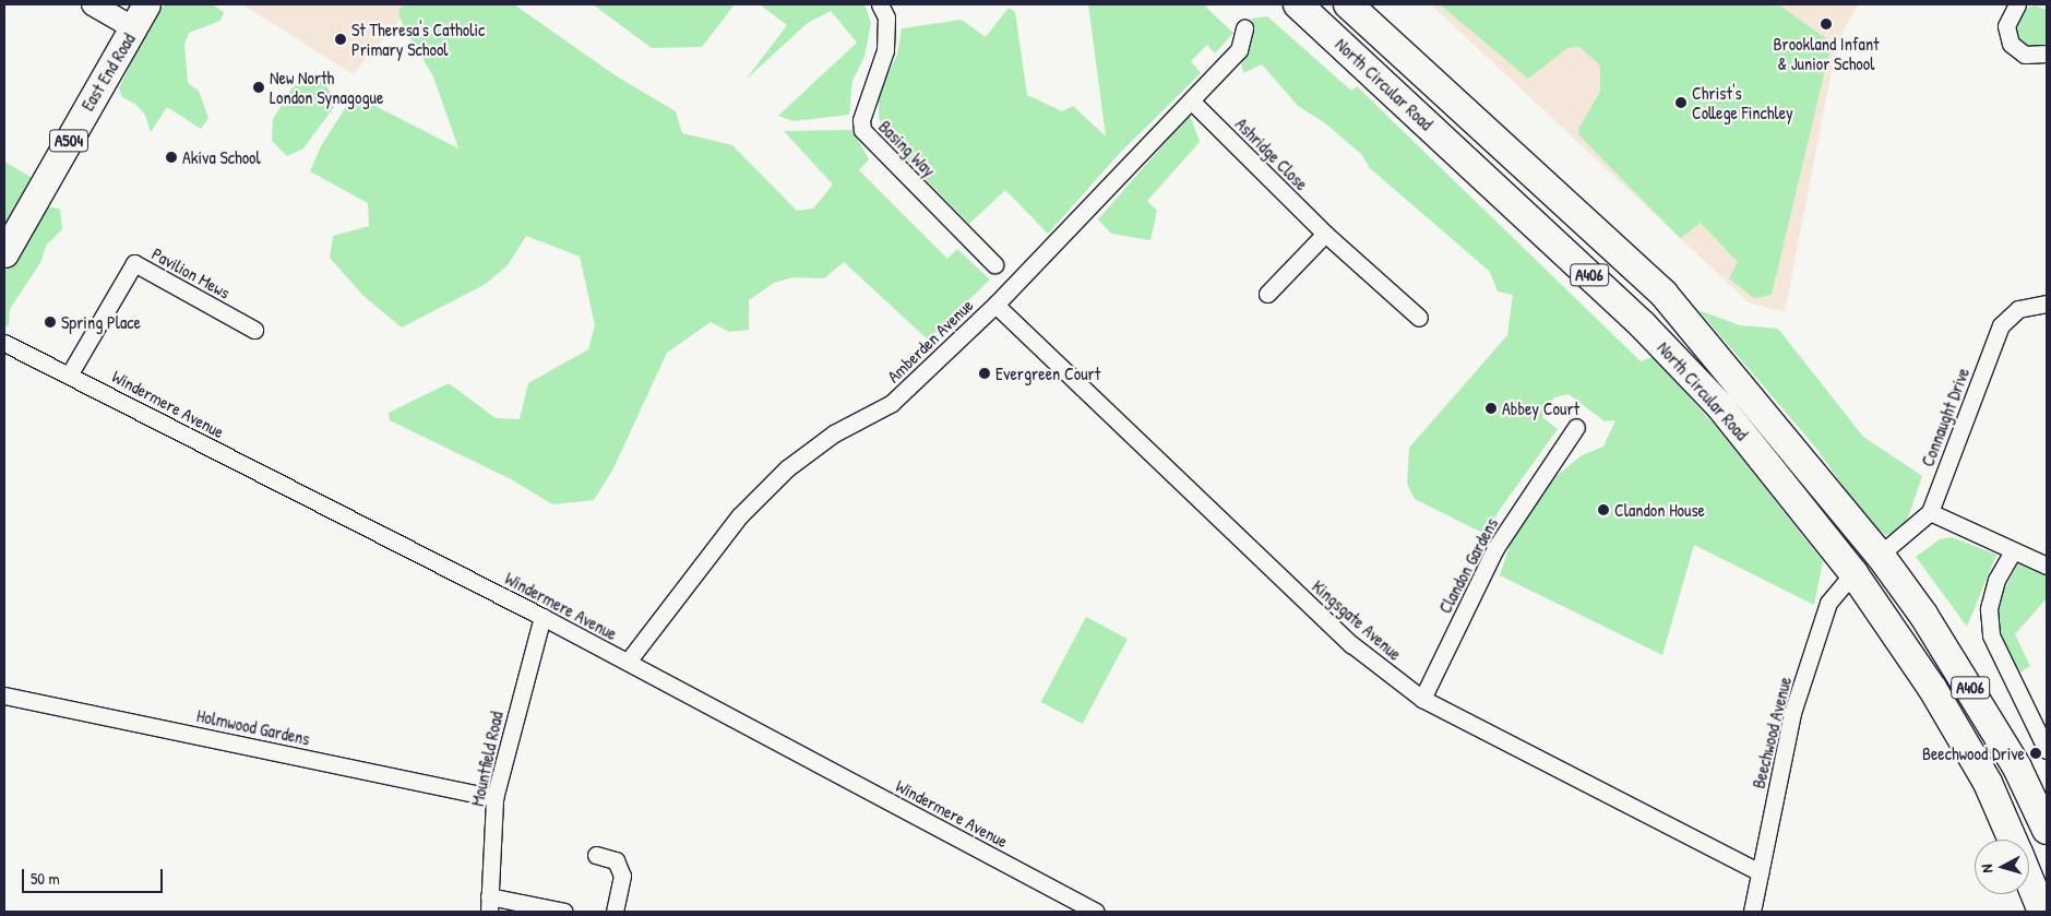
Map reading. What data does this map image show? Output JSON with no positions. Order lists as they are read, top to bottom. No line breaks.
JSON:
{"streets":{"highway":["North Circular Road","A406"],"main road":["East End Road","A504"],"street":["Basing Way","Ashridge Close","Pavilion Mews","Amberden Avenue","Windermere Avenue","Connaught Drive","Clandon Gardens","Kingsgate Avenue","Holmwood Gardens","Beechwood Avenue","Mountfield Road"]},"crossings":[["North Circular Road","Connaught Drive"],["North Circular Road","Beechwood Avenue"],["Ashridge Close","Amberden Avenue"],["Pavilion Mews","Windermere Avenue"],["Amberden Avenue","Windermere Avenue"],["Amberden Avenue","Kingsgate Avenue"],["Windermere Avenue","Mountfield Road"],["Clandon Gardens","Kingsgate Avenue"],["Kingsgate Avenue","Beechwood Avenue"],["Holmwood Gardens","Mountfield Road"]],"places":["Brookland Infant & Junior School","St Theresa's Catholic Primary School","New North London Synagogue","Christ's College Finchley","Akiva School","Spring Place","Evergreen Court","Abbey Court","Clandon House","Beechwood Drive"],"scale_bar":"50 m","north":"left"}
